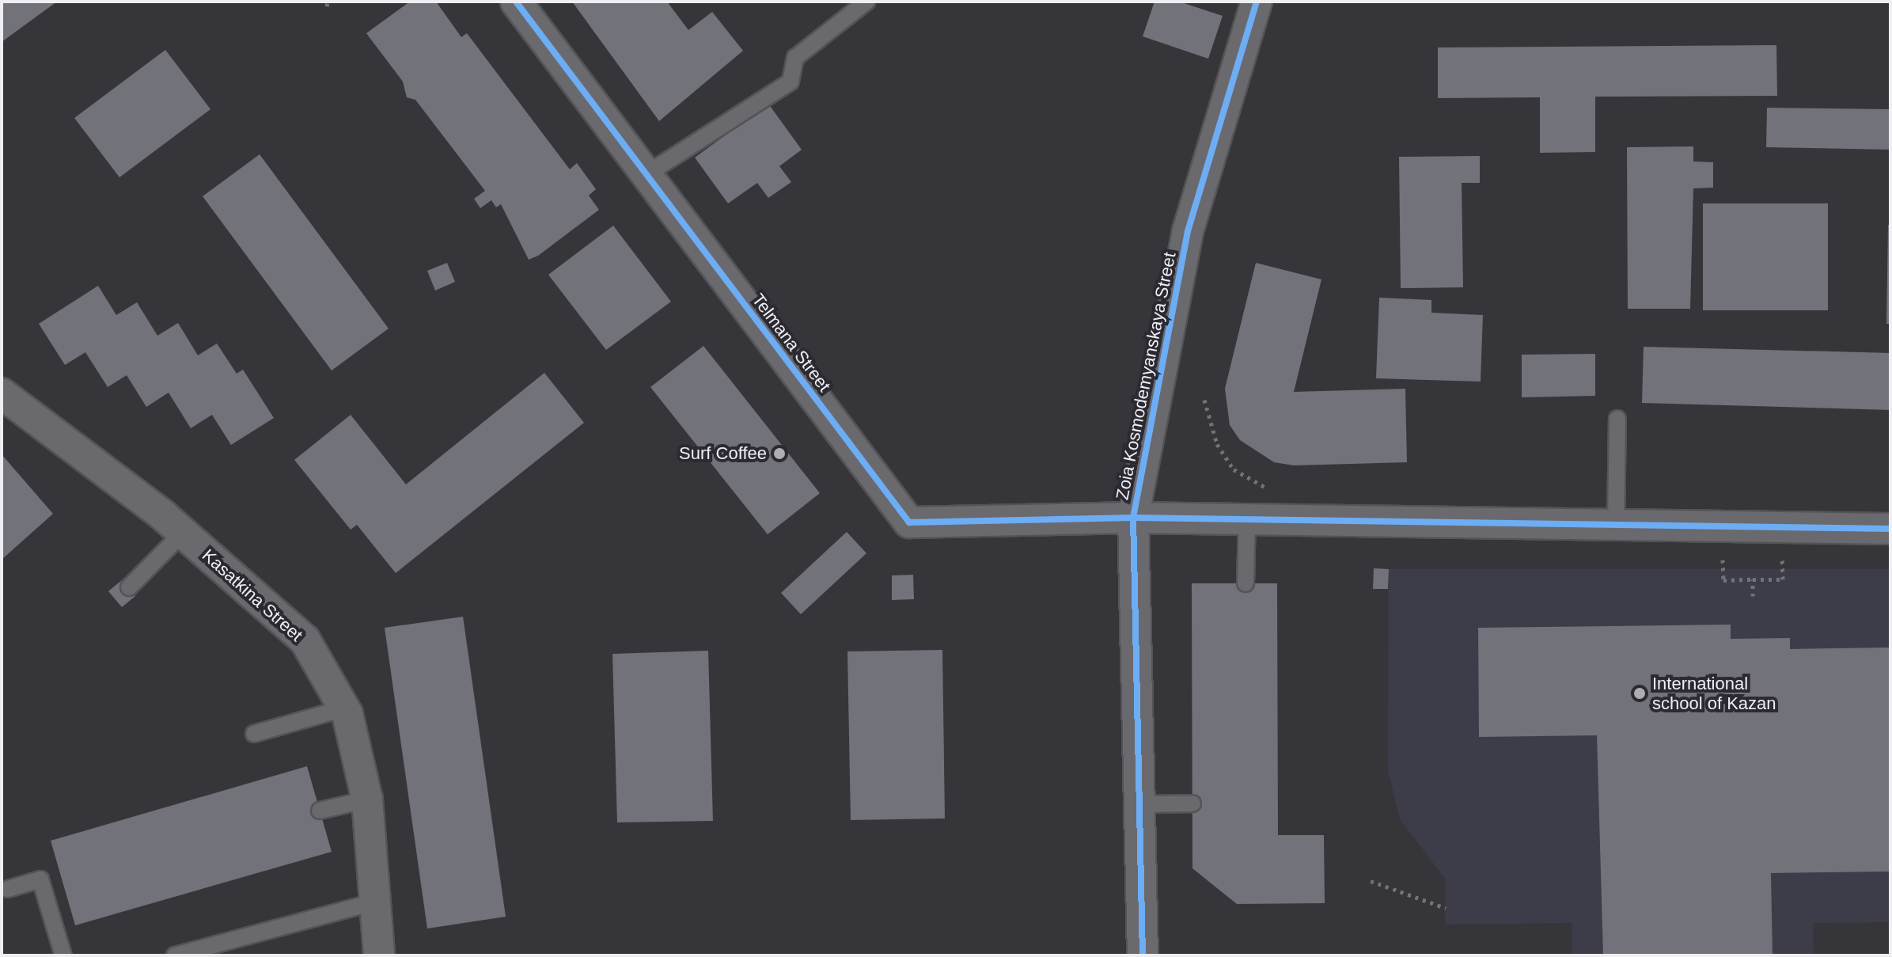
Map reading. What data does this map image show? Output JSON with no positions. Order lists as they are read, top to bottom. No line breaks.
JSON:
{"streets":{"street":["Telmana Street","Zoia Kosmodemyanskaya Street","Kasatkina Street"]},"crossings":[["Telmana Street","Zoia Kosmodemyanskaya Street"]],"places":["Surf Coffee","International school of Kazan"]}
